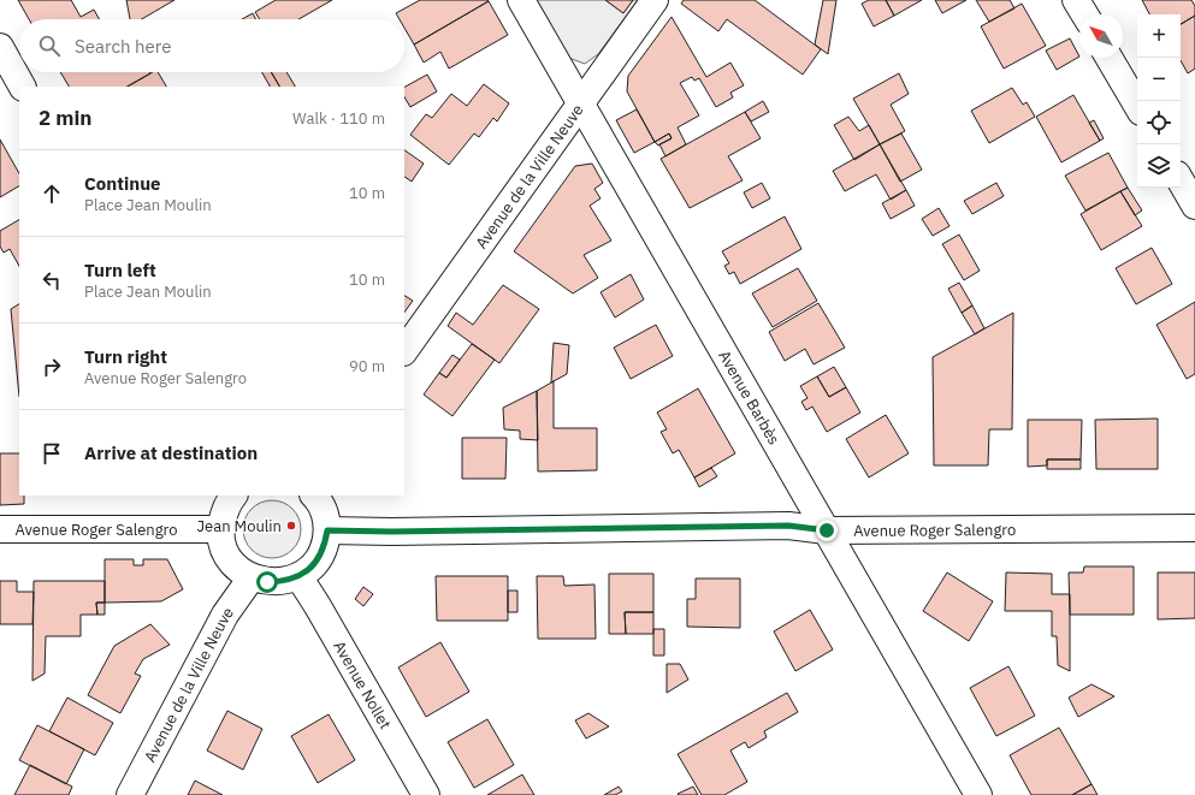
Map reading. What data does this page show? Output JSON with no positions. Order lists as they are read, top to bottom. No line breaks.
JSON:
{"streets":{"street":["Avenue de la Ville Neuve","Avenue Barbès","Avenue Roger Salengro","Avenue Nollet"]},"crossings":[["Avenue de la Ville Neuve","Avenue Barbès"],["Avenue Barbès","Avenue Roger Salengro"]],"places":["Jean Moulin"],"north":"top left","page":{"map_buttons":["+","−"],"search":"Search here","heading":["2 min","Walk · 110 m"],"list":[["Continue","Place Jean Moulin","10 m"],["Turn left","Place Jean Moulin","10 m"],["Turn right","Avenue Roger Salengro","90 m"],"Arrive at destination"]}}
